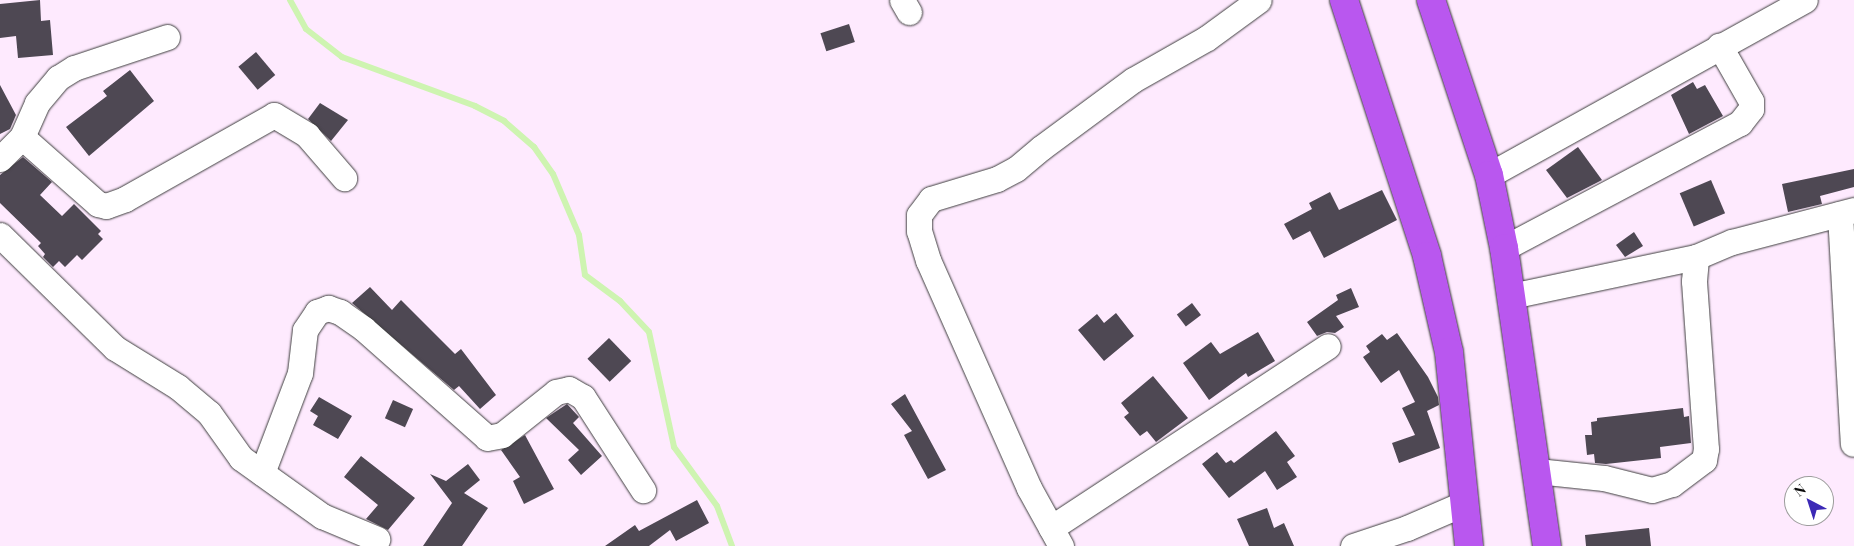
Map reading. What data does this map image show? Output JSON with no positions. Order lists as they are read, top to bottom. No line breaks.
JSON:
{"north":"top left"}
